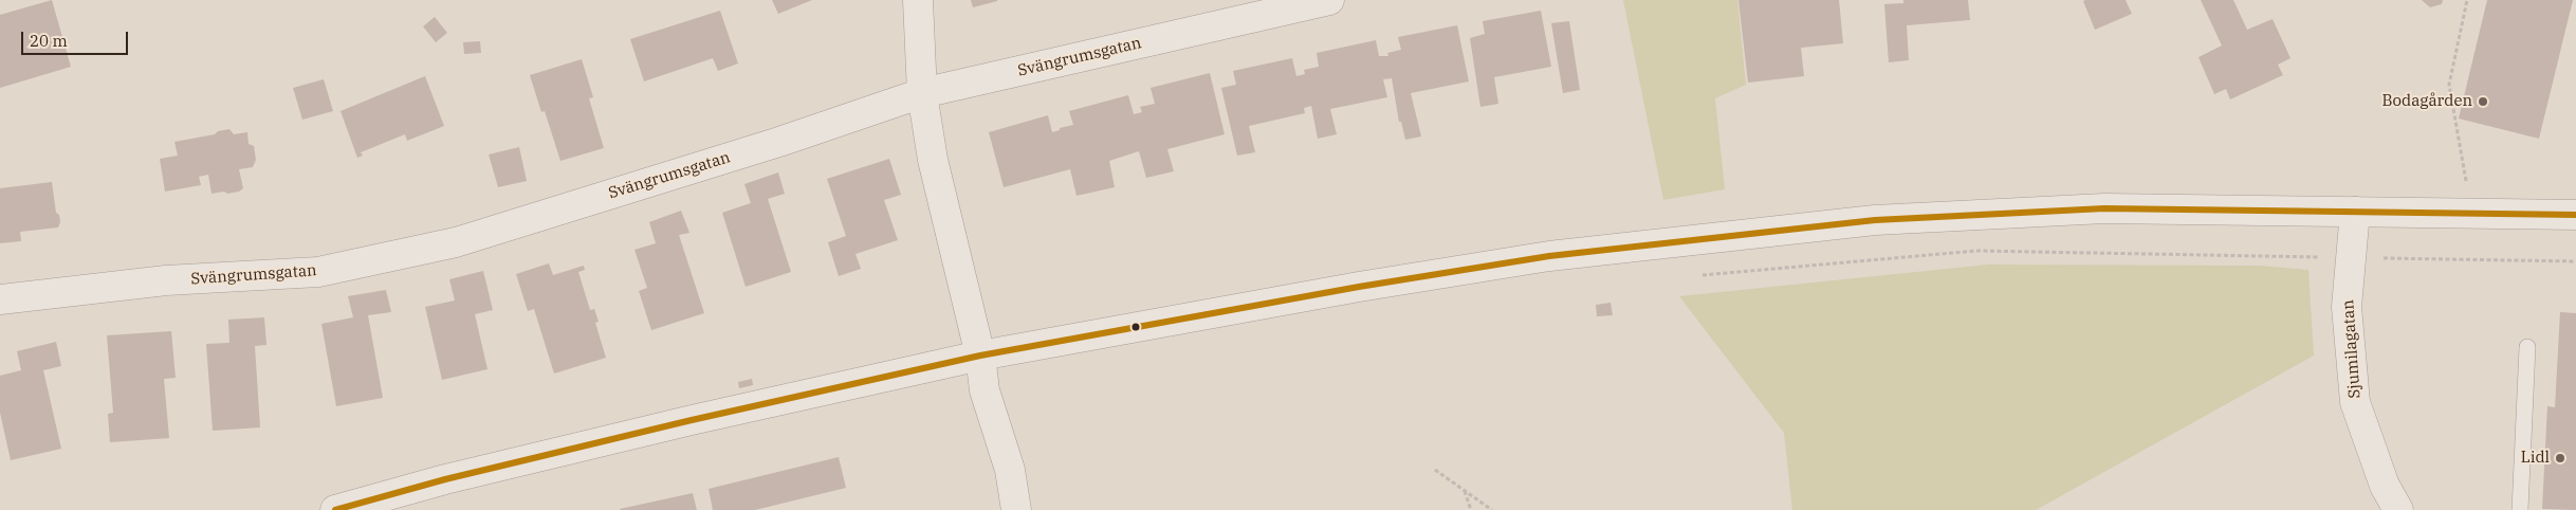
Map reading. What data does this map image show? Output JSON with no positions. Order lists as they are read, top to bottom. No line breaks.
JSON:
{"streets":{"street":["Svängrumsgatan","Sjumilagatan"]},"places":["Bodagården","Lidl"],"scale_bar":"20 m"}
